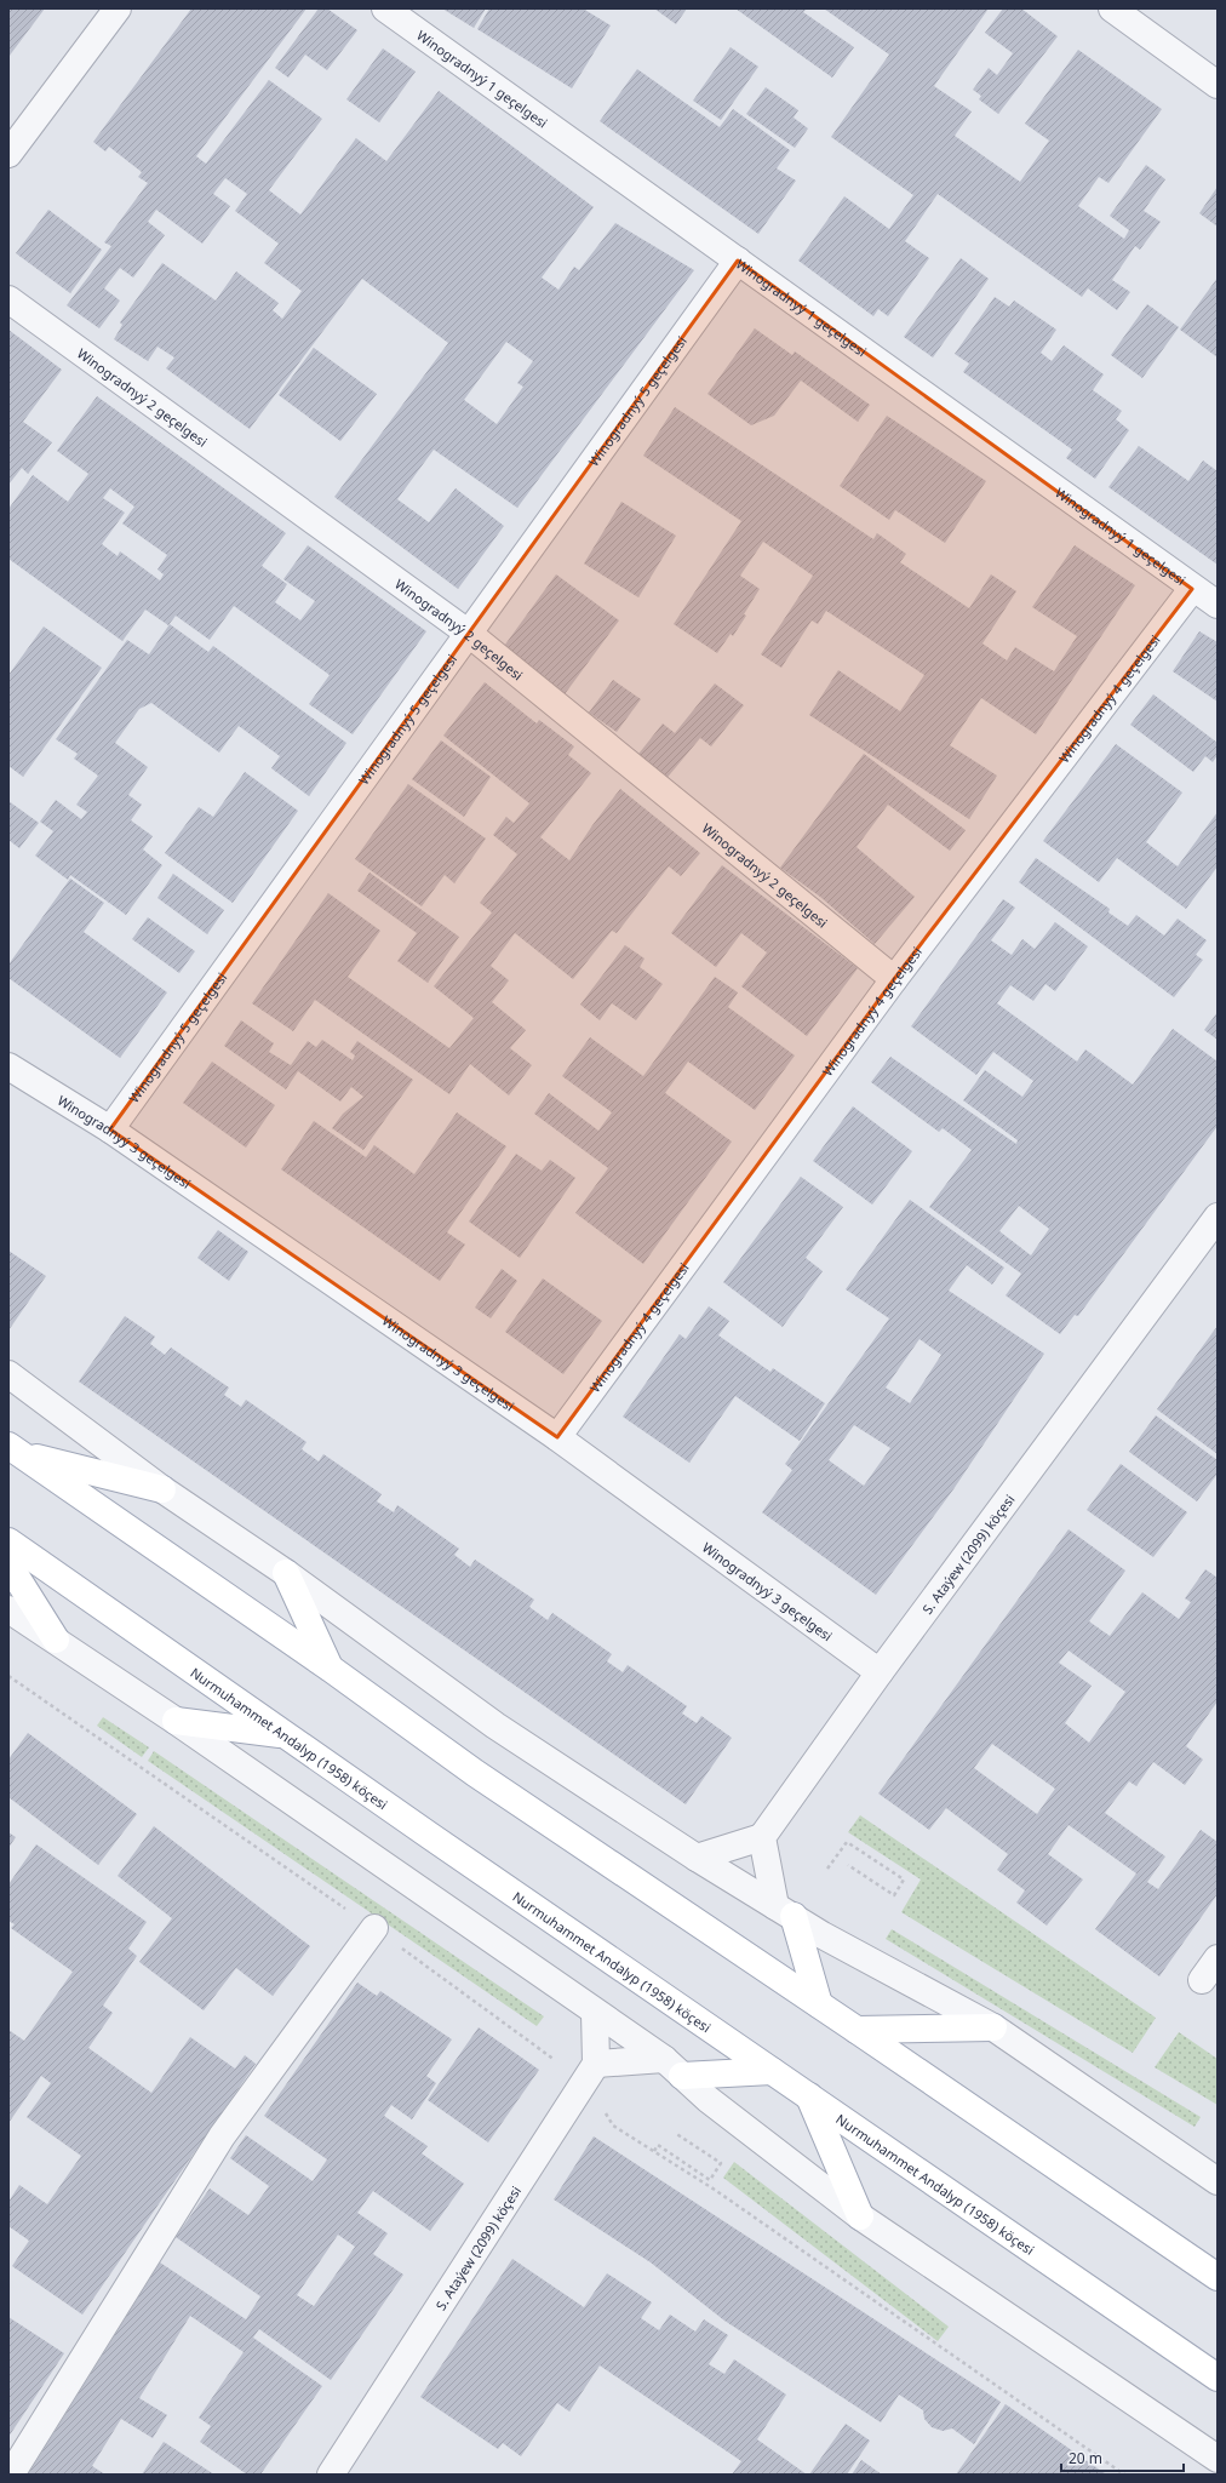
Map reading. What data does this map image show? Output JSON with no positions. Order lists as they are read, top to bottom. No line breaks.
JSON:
{"streets":{"main road":["Nurmuhammet Andalyp (1958) köçesi"],"street":["Winogradnyý 1 geçelgesi","Winogradnyý 2 geçelgesi","Winogradnyý 5 geçelgesi","Winogradnyý 4 geçelgesi","Winogradnyý 3 geçelgesi","S. Ataýew (2099) köçesi"]},"crossings":[["Winogradnyý 1 geçelgesi","Winogradnyý 5 geçelgesi"],["Winogradnyý 1 geçelgesi","Winogradnyý 4 geçelgesi"],["Winogradnyý 2 geçelgesi","Winogradnyý 5 geçelgesi"],["Winogradnyý 2 geçelgesi","Winogradnyý 4 geçelgesi"],["Winogradnyý 5 geçelgesi","Winogradnyý 3 geçelgesi"],["Winogradnyý 4 geçelgesi","Winogradnyý 3 geçelgesi"],["Winogradnyý 3 geçelgesi","S. Ataýew (2099) köçesi"]],"scale_bar":"20 m"}
